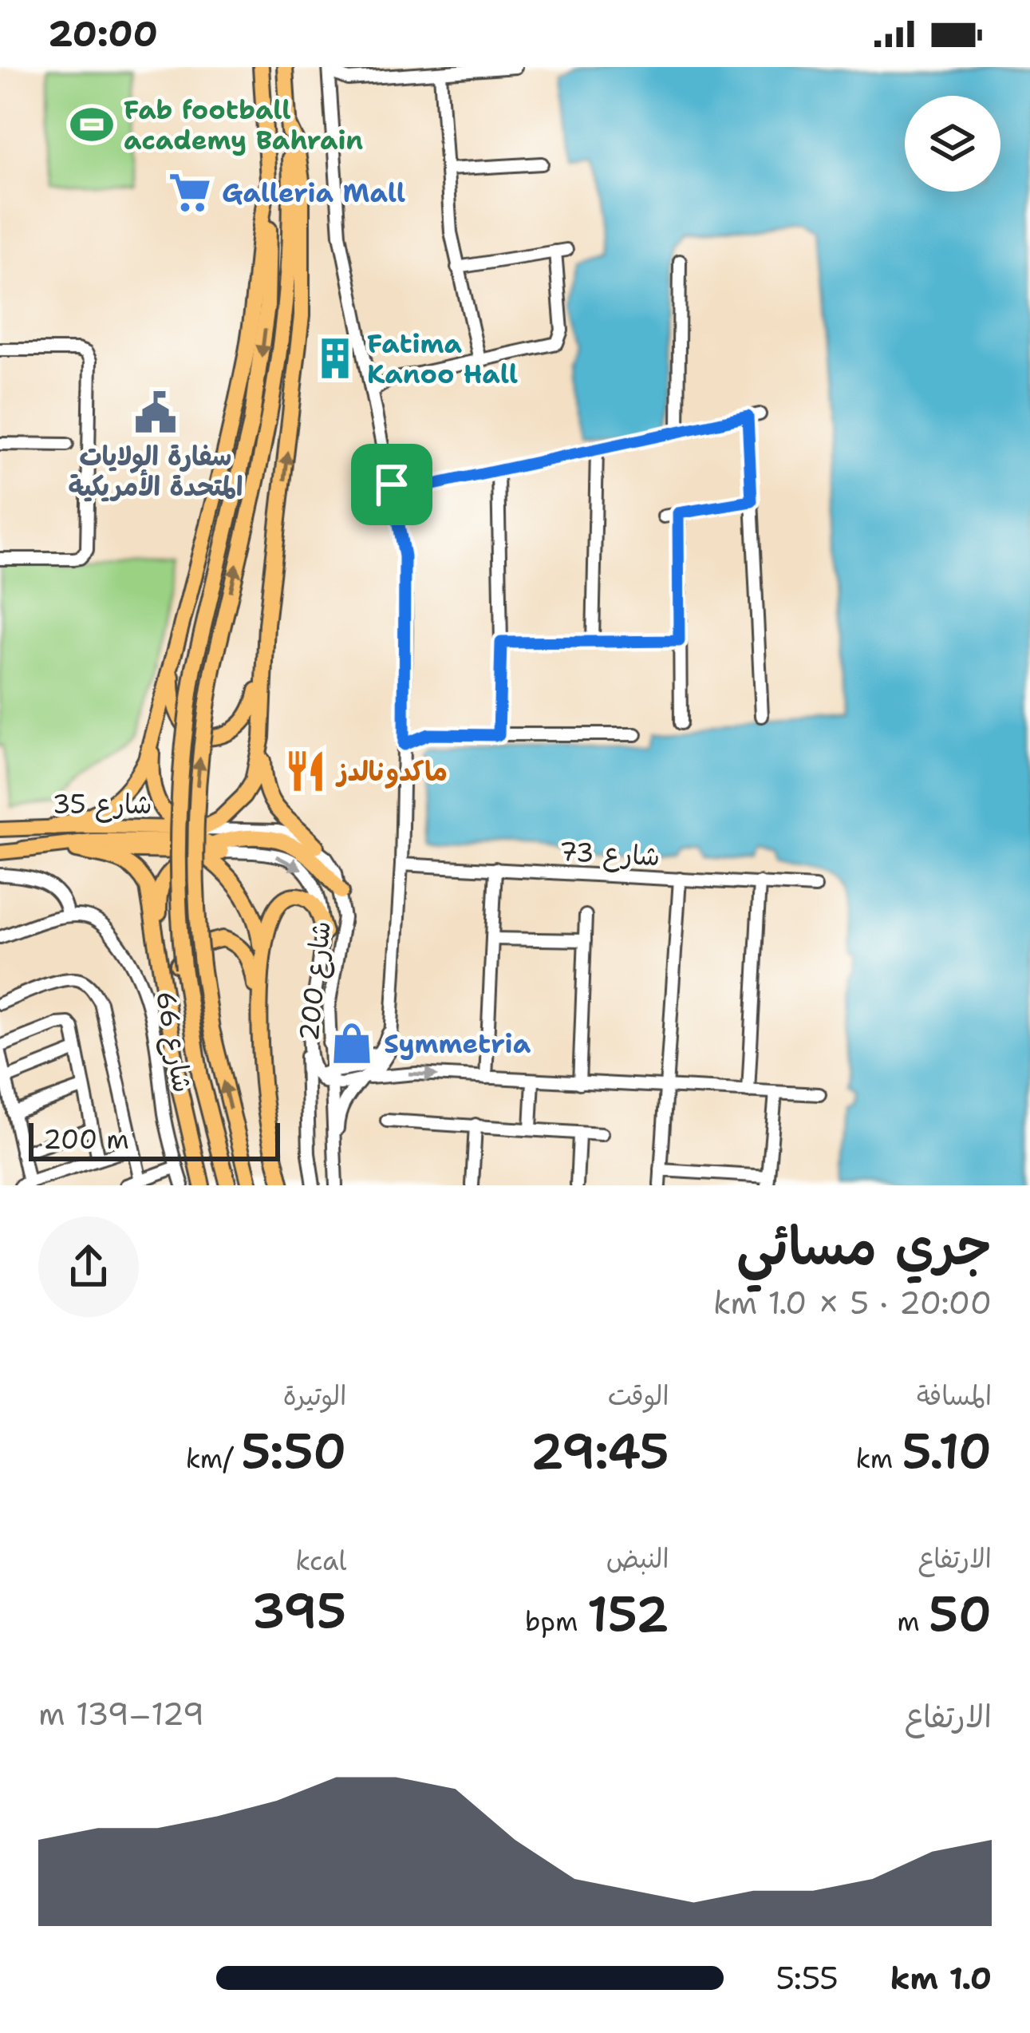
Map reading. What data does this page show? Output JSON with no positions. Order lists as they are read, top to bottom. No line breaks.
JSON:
{"streets":{"main road":["شارع 35"],"street":["شارع 73","شارع 200","شارع 66"]},"crossings":[["شارع 35","شارع 200"]],"places":{"sports":["Fab football academy Bahrain"],"supermarket":["Galleria Mall"],"building":["Fatima Kanoo Hall"],"public building":["سفارة الولايات المتحدة الأمريكية"],"restaurant":["ماكدونالدز"],"shop":["Symmetria"]},"scale_bar":"200 m","page":{"status":"20:00","scale":"200 m","heading":["جري مسائي","20:00 · 5 × 1.0 km"],"stats":[["المسافة","5.10 km"],["الوقت","29:45"],["الوتيرة","5:50 /km"],["الارتفاع","50 m"],["النبض","152 bpm"],["kcal","395"]],"chart":["الارتفاع","129–139 m"],"list":[{"name":"1.0 km","note":"5:55"}]}}
